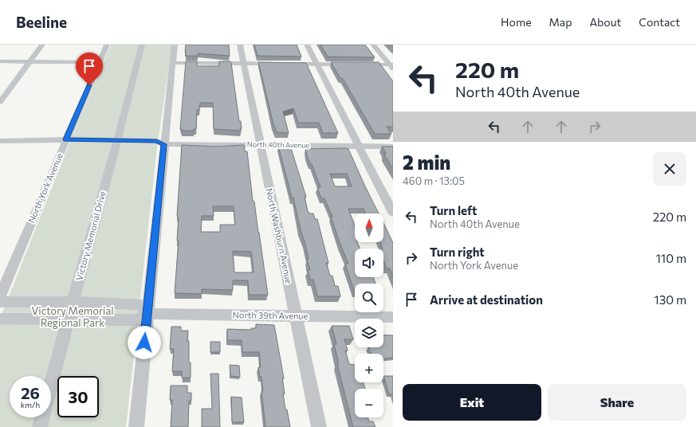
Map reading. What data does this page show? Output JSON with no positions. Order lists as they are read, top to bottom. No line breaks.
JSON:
{"streets":{"street":["North 40th Avenue","North York Avenue","Victory Memorial Drive","North Washburn Avenue","North 39th Avenue"]},"crossings":[["North 40th Avenue","North York Avenue"],["North 40th Avenue","Victory Memorial Drive"],["North 40th Avenue","North Washburn Avenue"],["Victory Memorial Drive","North 39th Avenue"],["North Washburn Avenue","North 39th Avenue"]],"parks":["Victory Memorial Regional Park"],"north":"top","page":{"header":"Beeline","nav":["Home","Map","About","Contact"],"turn":["220 m","North 40th Avenue"],"heading":["2 min","460 m · 13:05"],"list":[{"name":"Turn left","note":"North 40th Avenue","value":"220 m"},{"name":"Turn right","note":"North York Avenue","value":"110 m"},{"name":"Arrive at destination","value":"130 m"}],"map_buttons":["+","−"],"speed":"26 km/h","limit":"30","buttons":["Exit","Share"]}}
